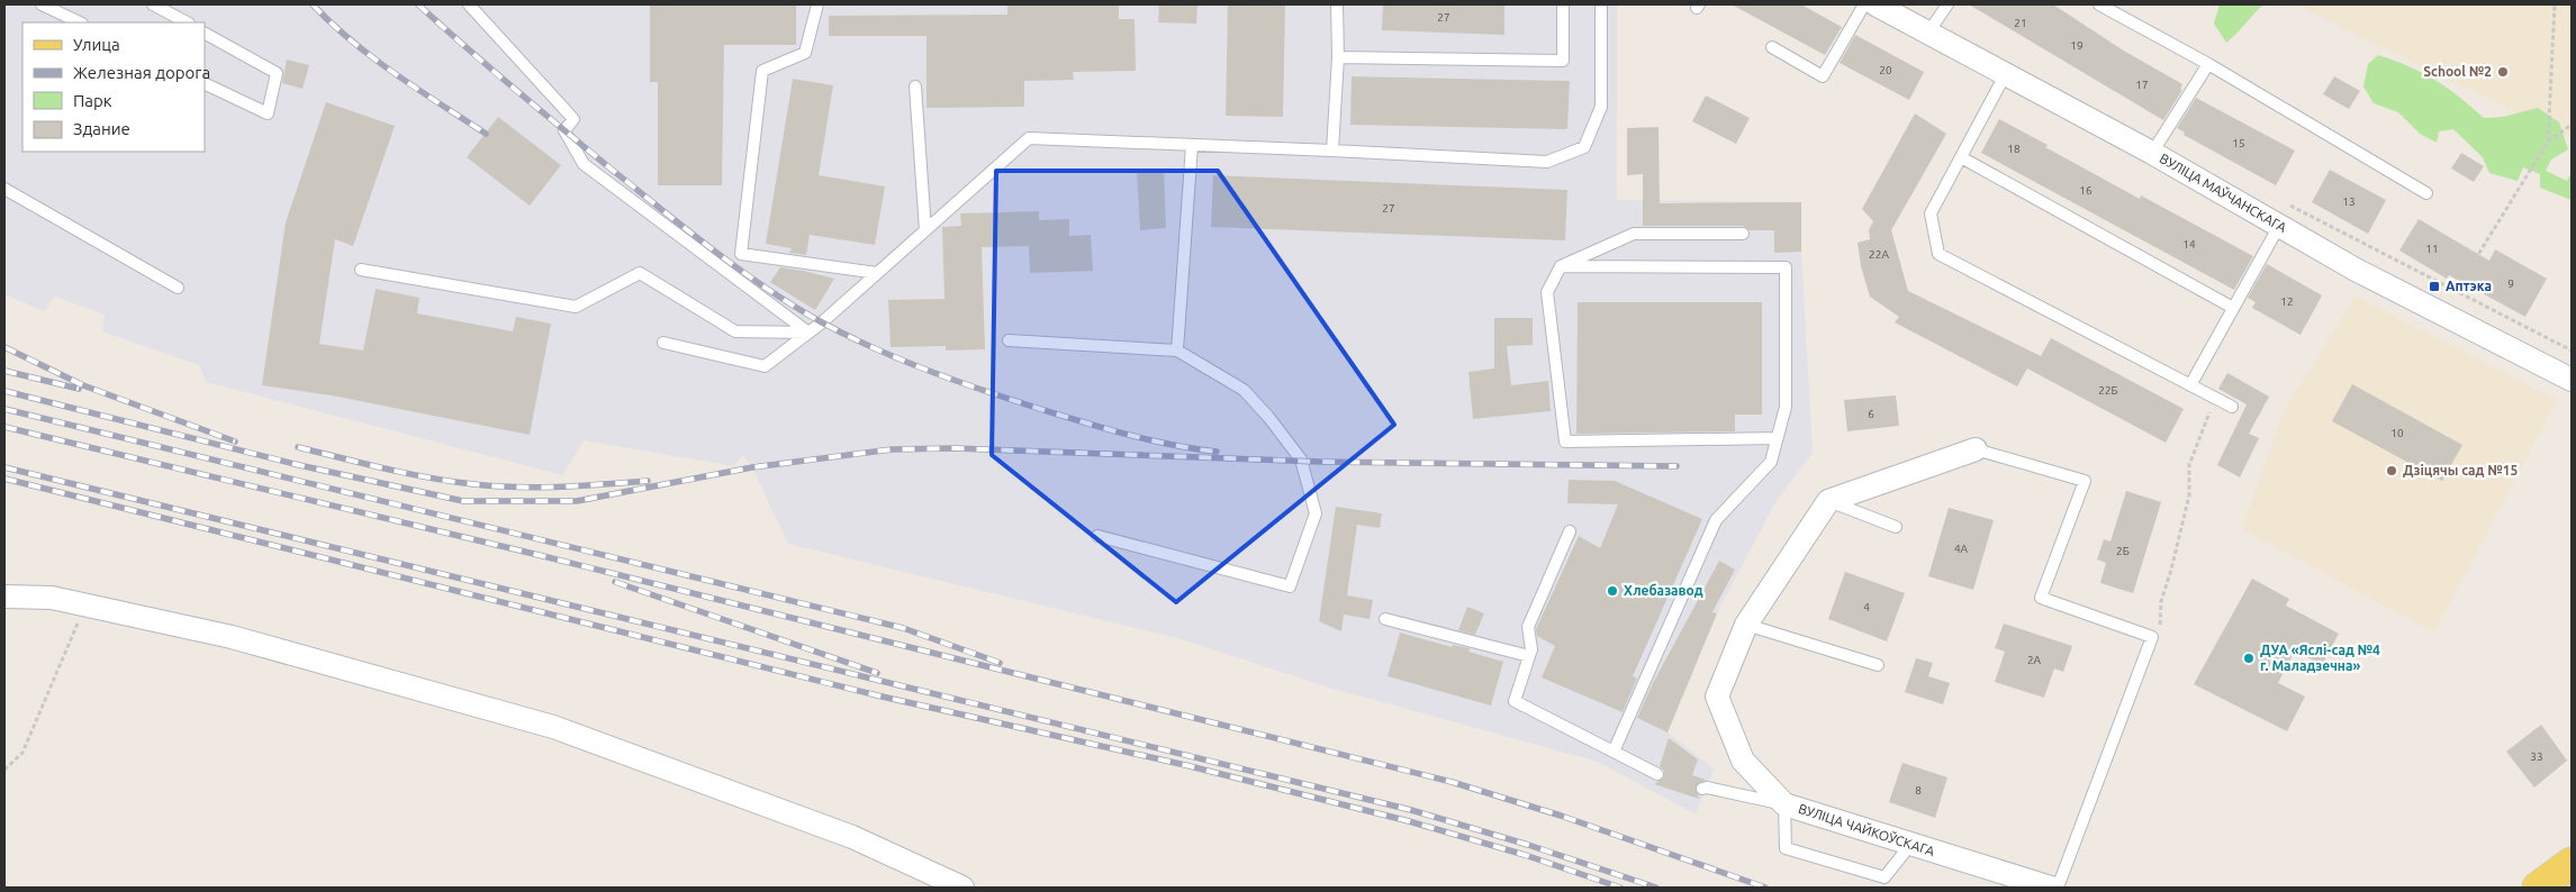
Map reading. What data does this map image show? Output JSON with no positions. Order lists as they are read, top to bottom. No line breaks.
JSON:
{"streets":{"street":["ВУЛІЦА МАЎЧАНСКАГА","ВУЛІЦА ЧАЙКОЎСКАГА"]},"places":{"other":["School №2","Дзіцячы сад №15","Хлебазавод","ДУА «Яслі-сад №4 г. Маладзечна»"],"transit":["Аптэка"]},"house_numbers":["27","21","19","20","17","15","18","16","13","27","14","11","22А","9","12","22Б","6","10","4А","2Б","4","2А","33","8"],"legend":["Улица","Железная дорога","Парк","Здание"]}
